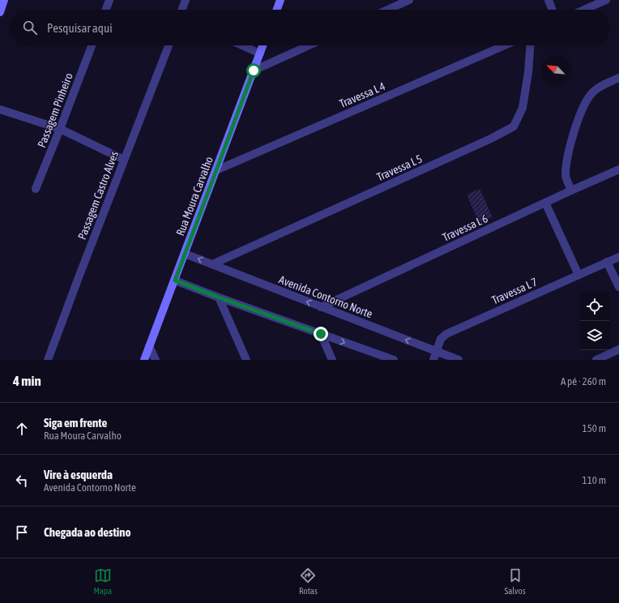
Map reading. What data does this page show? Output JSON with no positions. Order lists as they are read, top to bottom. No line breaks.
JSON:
{"streets":{"street":["Travessa L 4","Passagem Pinheiro","Travessa L 5","Passagem Castro Alves","Rua Moura Carvalho","Travessa L 6","Travessa L 7","Avenida Contorno Norte"]},"crossings":[["Travessa L 4","Rua Moura Carvalho"],["Travessa L 5","Avenida Contorno Norte"],["Rua Moura Carvalho","Avenida Contorno Norte"],["Travessa L 6","Avenida Contorno Norte"],["Travessa L 7","Avenida Contorno Norte"]],"north":"top left","page":{"search":"Pesquisar aqui","heading":["4 min","A pé · 260 m"],"list":[["Siga em frente","Rua Moura Carvalho","150 m"],["Vire à esquerda","Avenida Contorno Norte","110 m"],"Chegada ao destino"],"nav":["Mapa","Rotas","Salvos"]}}
